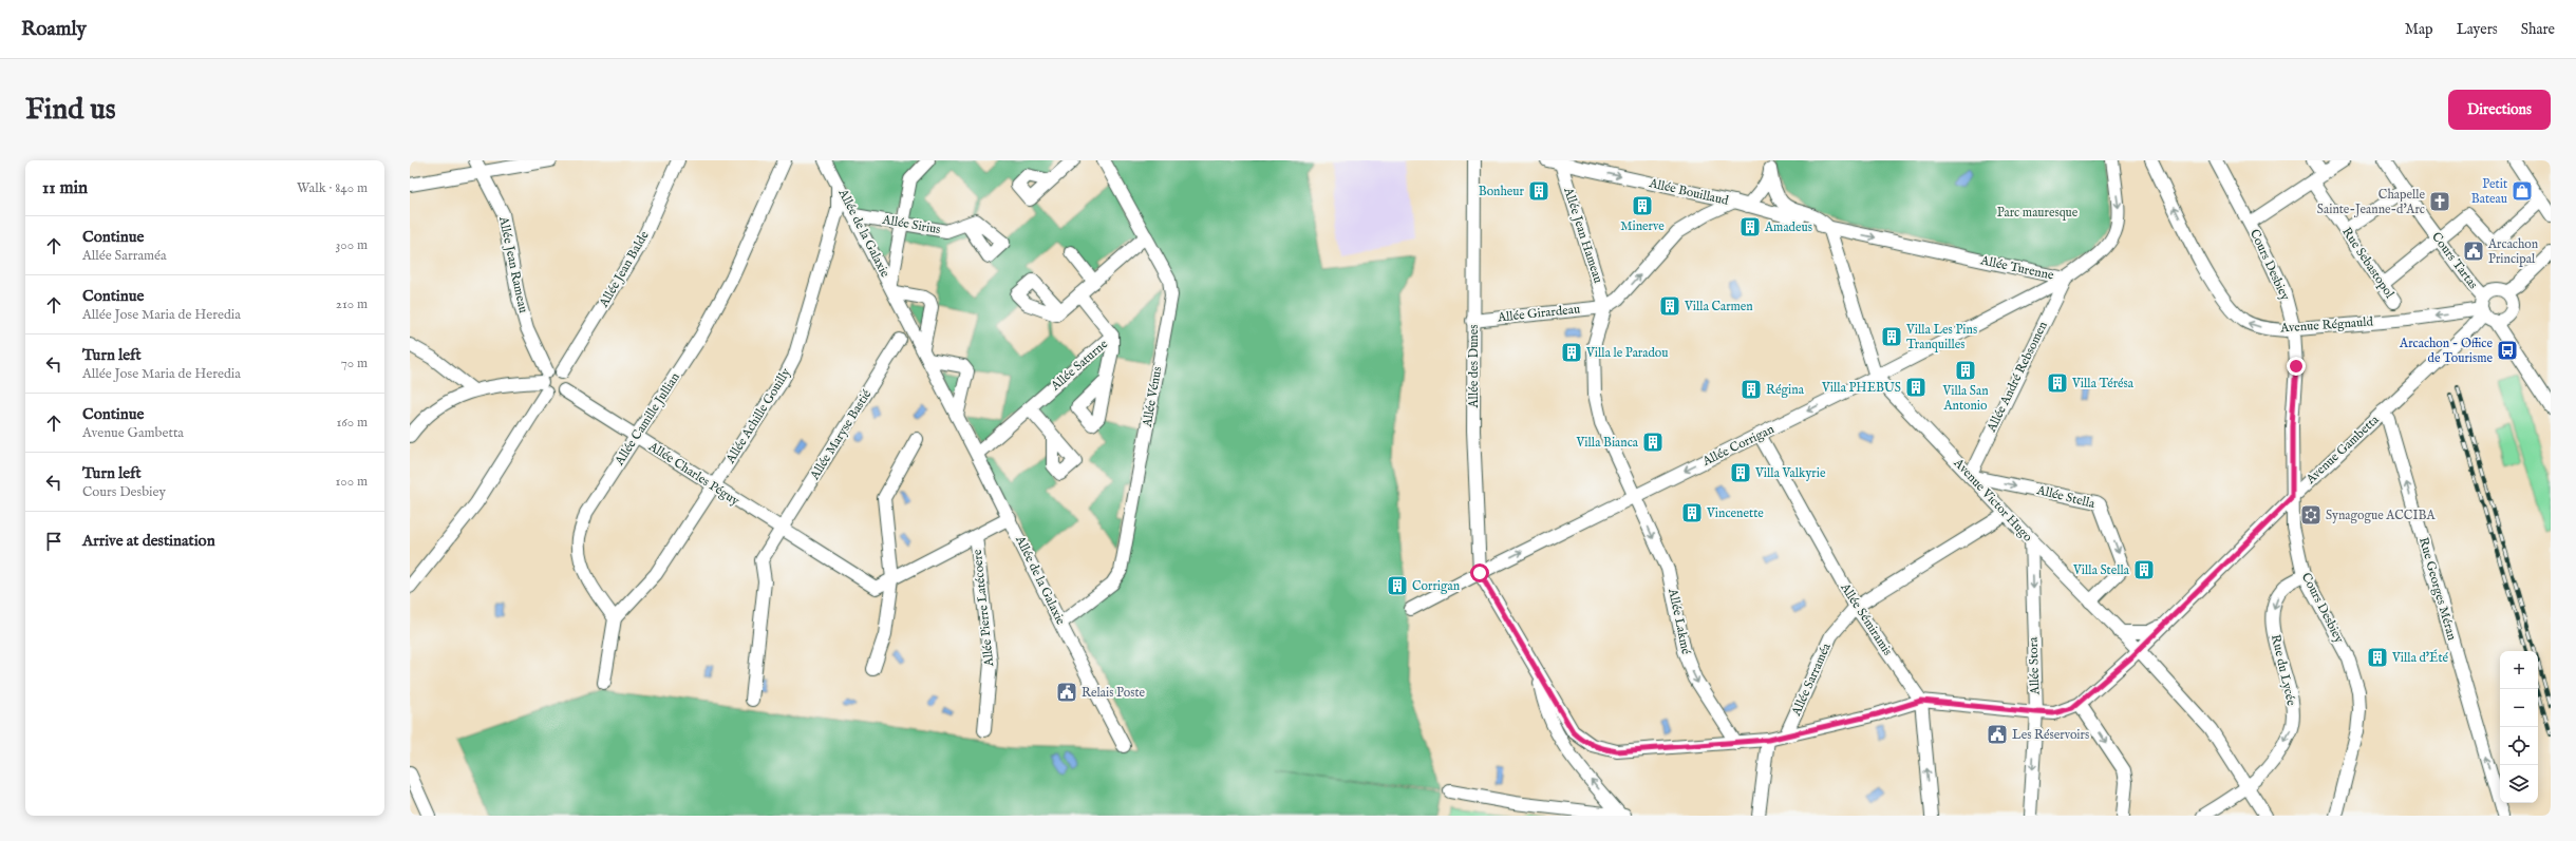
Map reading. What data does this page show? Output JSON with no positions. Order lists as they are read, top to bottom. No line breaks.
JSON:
{"streets":{"street":["Allée Bouillaud","Allée Sirius","Allée de la Galaxie","Allée Jean Hameau","Cours Tartas","Rue Sebastopol","Allée Jean Rameau","Cours Desbiey","Allée Turenne","Allée Jean Balde","Allée Girardeau","Avenue Régnauld","Allée Saturne","Allée des Dunes","Allée André Rebsomen","Allée Vénus","Allée Achille Gouilly","Allée Camille Jullian","Allée Maryse Bastié","Allée Corrigan","Avenue Gambetta","Allée Charles Péguy","Allée Stella","Avenue Victor Hugo","Rue Georges Méran","Allée Pierre Latécoere","Allée Sémiramis","Allée Lakmé","Allée Stora","Rue du Lycée","Allée Sarraméa"]},"crossings":[["Allée Bouillaud","Allée Jean Hameau"],["Allée Bouillaud","Allée Turenne"],["Allée Bouillaud","Avenue Victor Hugo"],["Allée Sirius","Allée de la Galaxie"],["Allée de la Galaxie","Allée Saturne"],["Allée de la Galaxie","Allée Vénus"],["Allée de la Galaxie","Allée Achille Gouilly"],["Allée Jean Hameau","Allée Girardeau"],["Allée Jean Hameau","Allée Lakmé"],["Cours Tartas","Avenue Régnauld"],["Cours Tartas","Avenue Gambetta"],["Allée Jean Rameau","Allée Jean Balde"],["Allée Jean Rameau","Allée Charles Péguy"],["Cours Desbiey","Avenue Régnauld"],["Cours Desbiey","Avenue Gambetta"],["Cours Desbiey","Rue du Lycée"],["Allée Turenne","Allée André Rebsomen"],["Allée Turenne","Allée Corrigan"],["Allée Turenne","Avenue Victor Hugo"],["Allée Jean Balde","Allée Charles Péguy"],["Allée Girardeau","Allée des Dunes"],["Allée Girardeau","Allée Lakmé"],["Avenue Régnauld","Avenue Gambetta"],["Allée des Dunes","Allée Corrigan"],["Allée André Rebsomen","Allée Corrigan"],["Allée André Rebsomen","Allée Stella"],["Allée André Rebsomen","Avenue Victor Hugo"],["Allée Achille Gouilly","Allée Camille Jullian"],["Allée Achille Gouilly","Allée Charles Péguy"],["Allée Camille Jullian","Allée Charles Péguy"],["Allée Maryse Bastié","Allée Charles Péguy"],["Allée Corrigan","Avenue Victor Hugo"],["Allée Corrigan","Allée Sémiramis"],["Allée Corrigan","Allée Lakmé"],["Avenue Gambetta","Avenue Victor Hugo"],["Avenue Gambetta","Rue Georges Méran"],["Allée Stella","Avenue Victor Hugo"],["Avenue Victor Hugo","Allée Stora"],["Avenue Victor Hugo","Rue du Lycée"],["Avenue Victor Hugo","Allée Sarraméa"],["Allée Sémiramis","Allée Sarraméa"]],"one_way":["Allée Bouillaud","Avenue Régnauld","Rue Georges Méran","Allée Lakmé","Allée Stora","Rue du Lycée"],"parks":["Parc mauresque"],"places":{"building":["Bonheur","Minerve","Amadeus","Villa Carmen","Villa Les Pins Tranquilles","Villa le Paradou","Villa San Antonio","Villa Térésa","Villa PHEBUS","Régina","Villa Bianca","Villa Valkyrie","Vincenette","Villa Stella","Corrigan","Villa d'Été"],"shop":["Petit Bateau"],"church":["Chapelle Sainte-Jeanne-d'Arc"],"public building":["Arcachon Principal","Relais Poste","Les Réservoirs"],"bus stop":["Arcachon - Office de Tourisme"],"synagogue":["Synagogue ACCIBA"]},"page":{"header":"Roamly","nav":["Map","Layers","Share"],"buttons":"Directions","title":"Find us","heading":["11 min","Walk · 840 m"],"list":[["Continue","Allée Sarraméa","300 m"],["Continue","Allée Jose Maria de Heredia","210 m"],["Turn left","Allée Jose Maria de Heredia","70 m"],["Continue","Avenue Gambetta","160 m"],["Turn left","Cours Desbiey","100 m"],"Arrive at destination"],"map_buttons":["+","−"]}}
